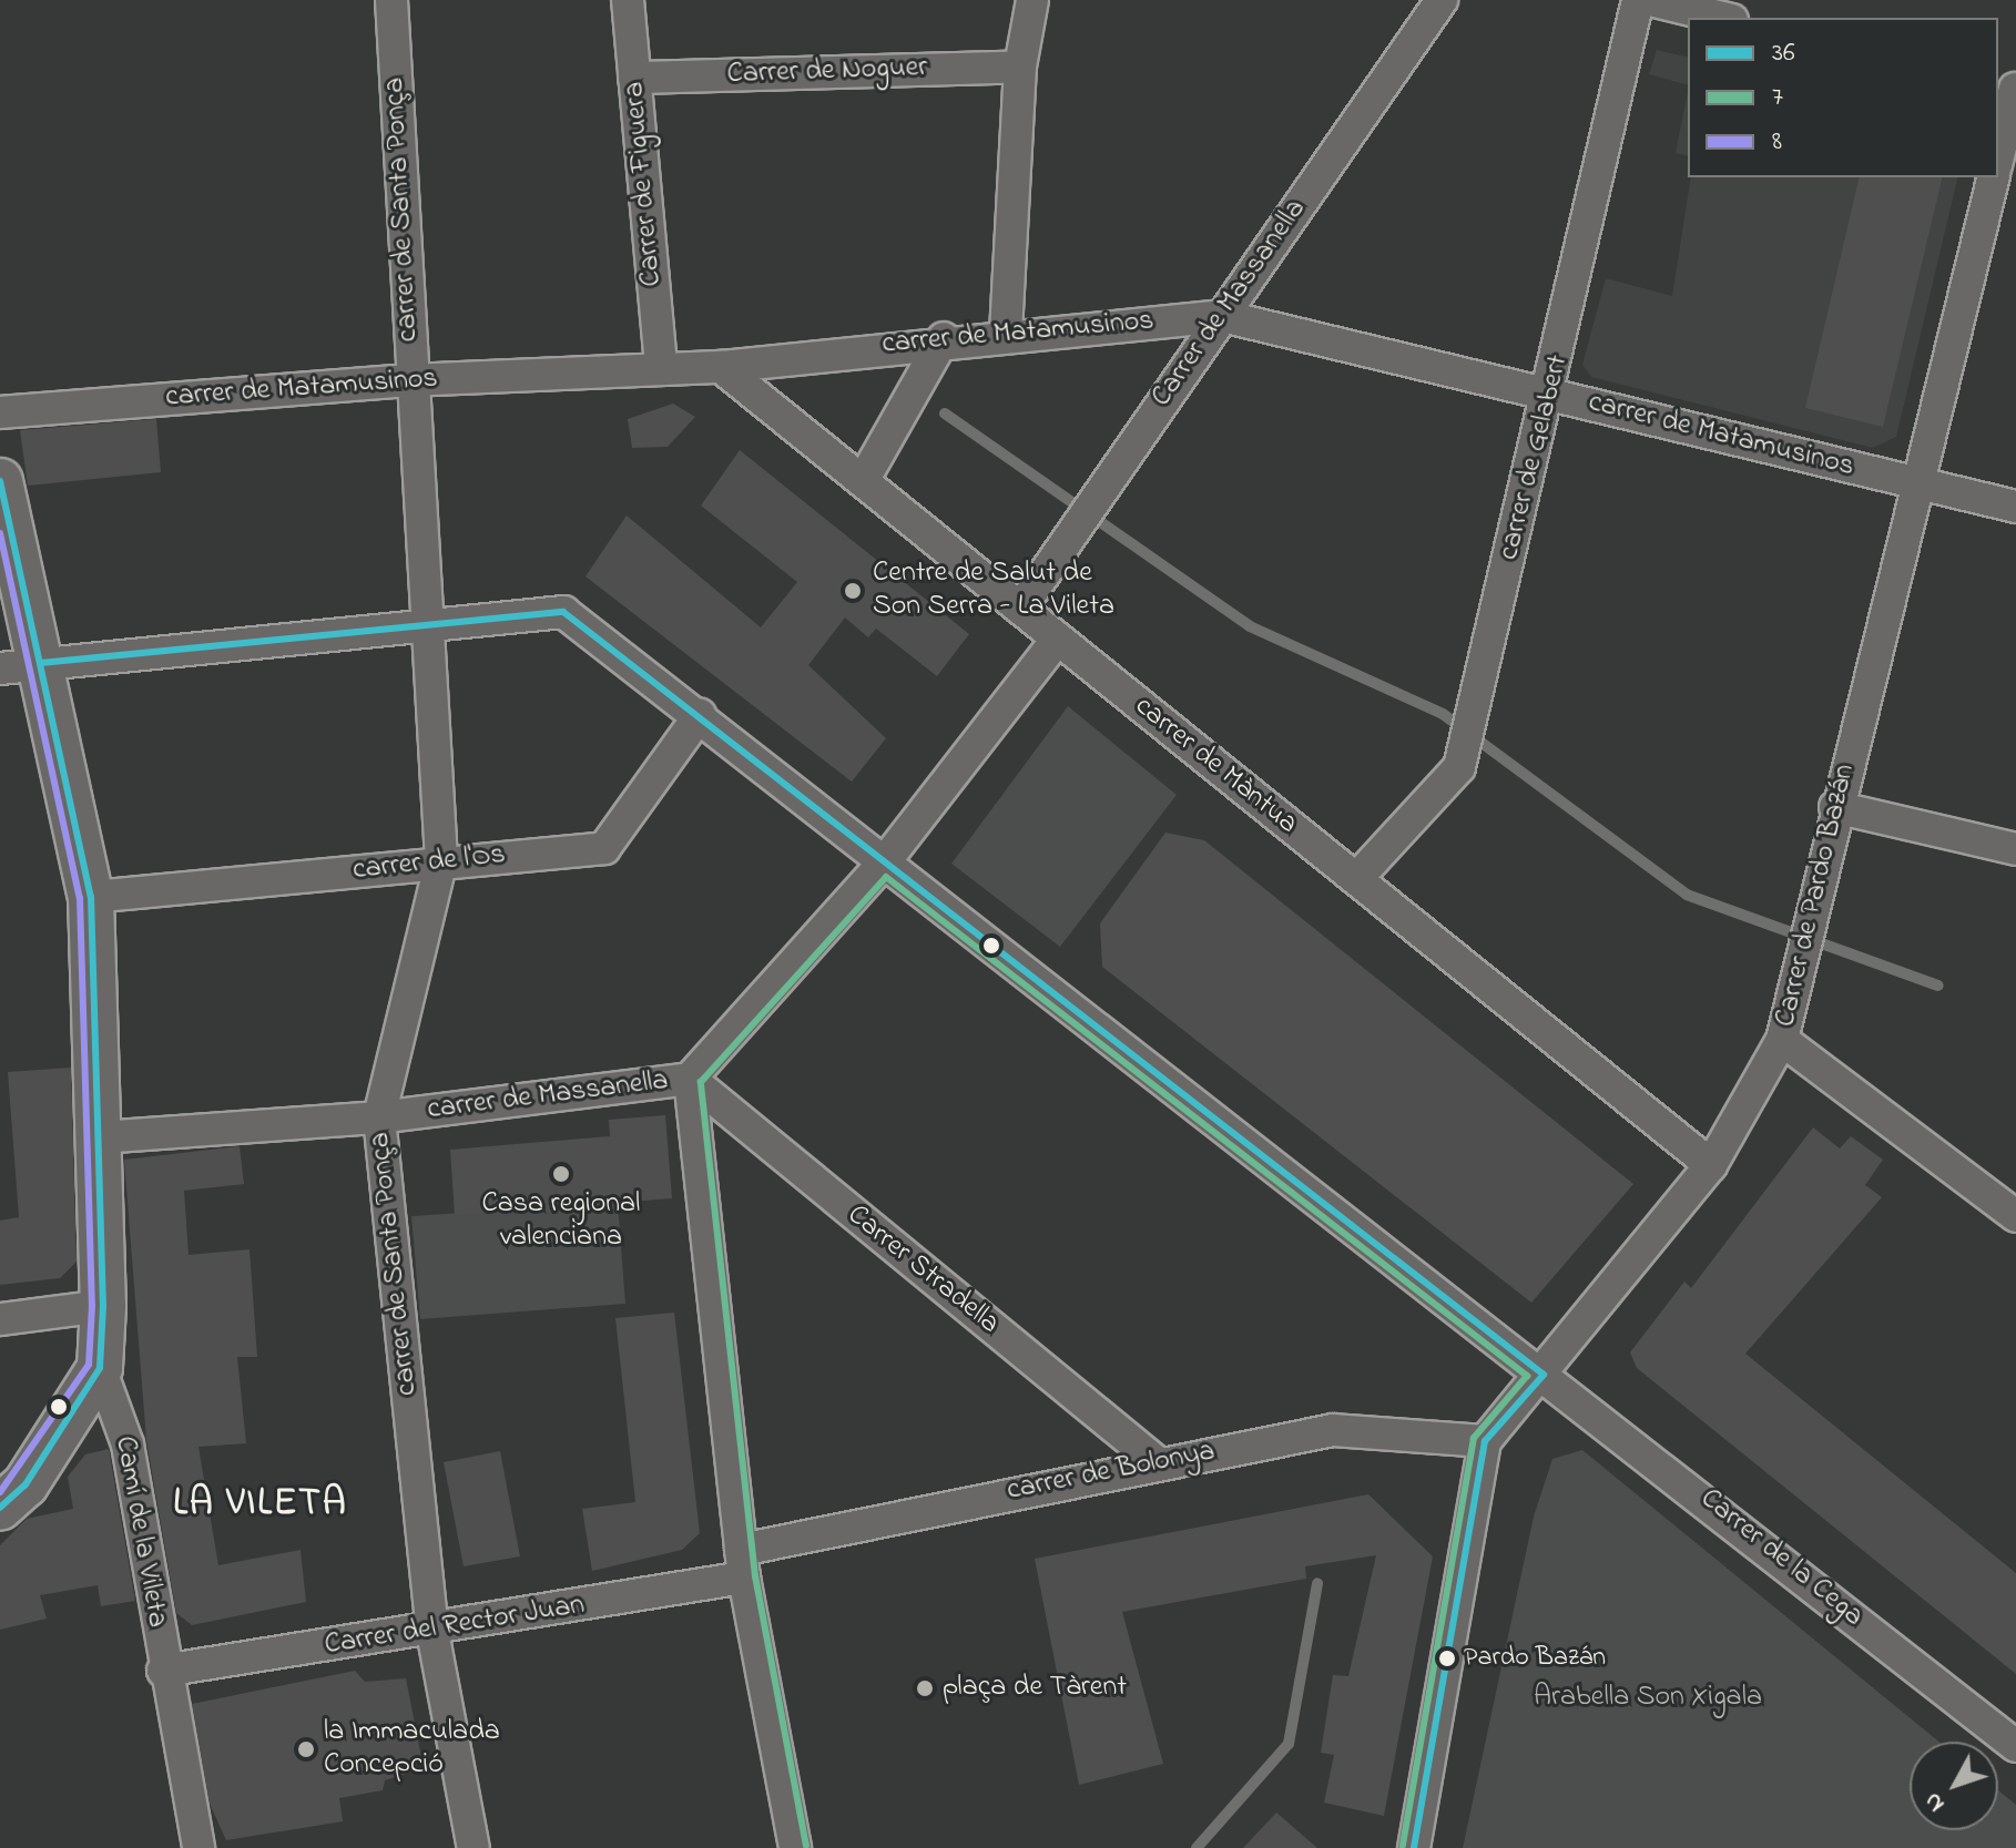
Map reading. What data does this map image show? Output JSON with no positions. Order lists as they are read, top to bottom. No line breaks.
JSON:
{"streets":{"street":["Carrer de Noguer","Carrer de Figuera","carrer de Santa Ponça","Carrer de Massanella","carrer de Matamusinos","carrer de Gelabert","carrer de Màntua","carrer de l'Os","Carrer de Pardo Bazán","carrer de Massanella","Carrer Stradella","carrer de Bolonya","Camí de la Vileta","Carrer de la Cega","Carrer del Rector Juan"]},"crossings":[["Carrer de Noguer","Carrer de Figuera"],["Carrer de Figuera","carrer de Matamusinos"],["carrer de Santa Ponça","carrer de Matamusinos"],["carrer de Santa Ponça","carrer de l'Os"],["carrer de Santa Ponça","carrer de Massanella"],["carrer de Santa Ponça","Carrer de la Cega"],["carrer de Santa Ponça","Carrer del Rector Juan"],["Carrer de Massanella","carrer de Matamusinos"],["Carrer de Massanella","carrer de Màntua"],["carrer de Matamusinos","carrer de Gelabert"],["carrer de Matamusinos","carrer de Màntua"],["carrer de Matamusinos","Carrer de Pardo Bazán"],["carrer de Gelabert","carrer de Màntua"],["carrer de Màntua","Carrer de Pardo Bazán"],["carrer de Màntua","carrer de Massanella"],["carrer de l'Os","Camí de la Vileta"],["carrer de l'Os","Carrer de la Cega"],["Carrer de Pardo Bazán","carrer de Bolonya"],["Carrer de Pardo Bazán","Carrer de la Cega"],["carrer de Massanella","Carrer Stradella"],["carrer de Massanella","Camí de la Vileta"],["carrer de Massanella","Carrer de la Cega"],["Carrer Stradella","carrer de Bolonya"],["carrer de Bolonya","Carrer del Rector Juan"],["Camí de la Vileta","Carrer de la Cega"],["Camí de la Vileta","Carrer del Rector Juan"]],"districts":["LA VILETA"],"parks":["Arabella Son Xigala"],"places":["Centre de Salut de Son Serra - La Vileta","Casa regional valenciana","Pardo Bazán","plaça de Tàrent","la Immaculada Concepció"],"lines":["transit line 36","transit line 8","transit line 7"],"legend":["36","7","8"],"north":"bottom left"}
